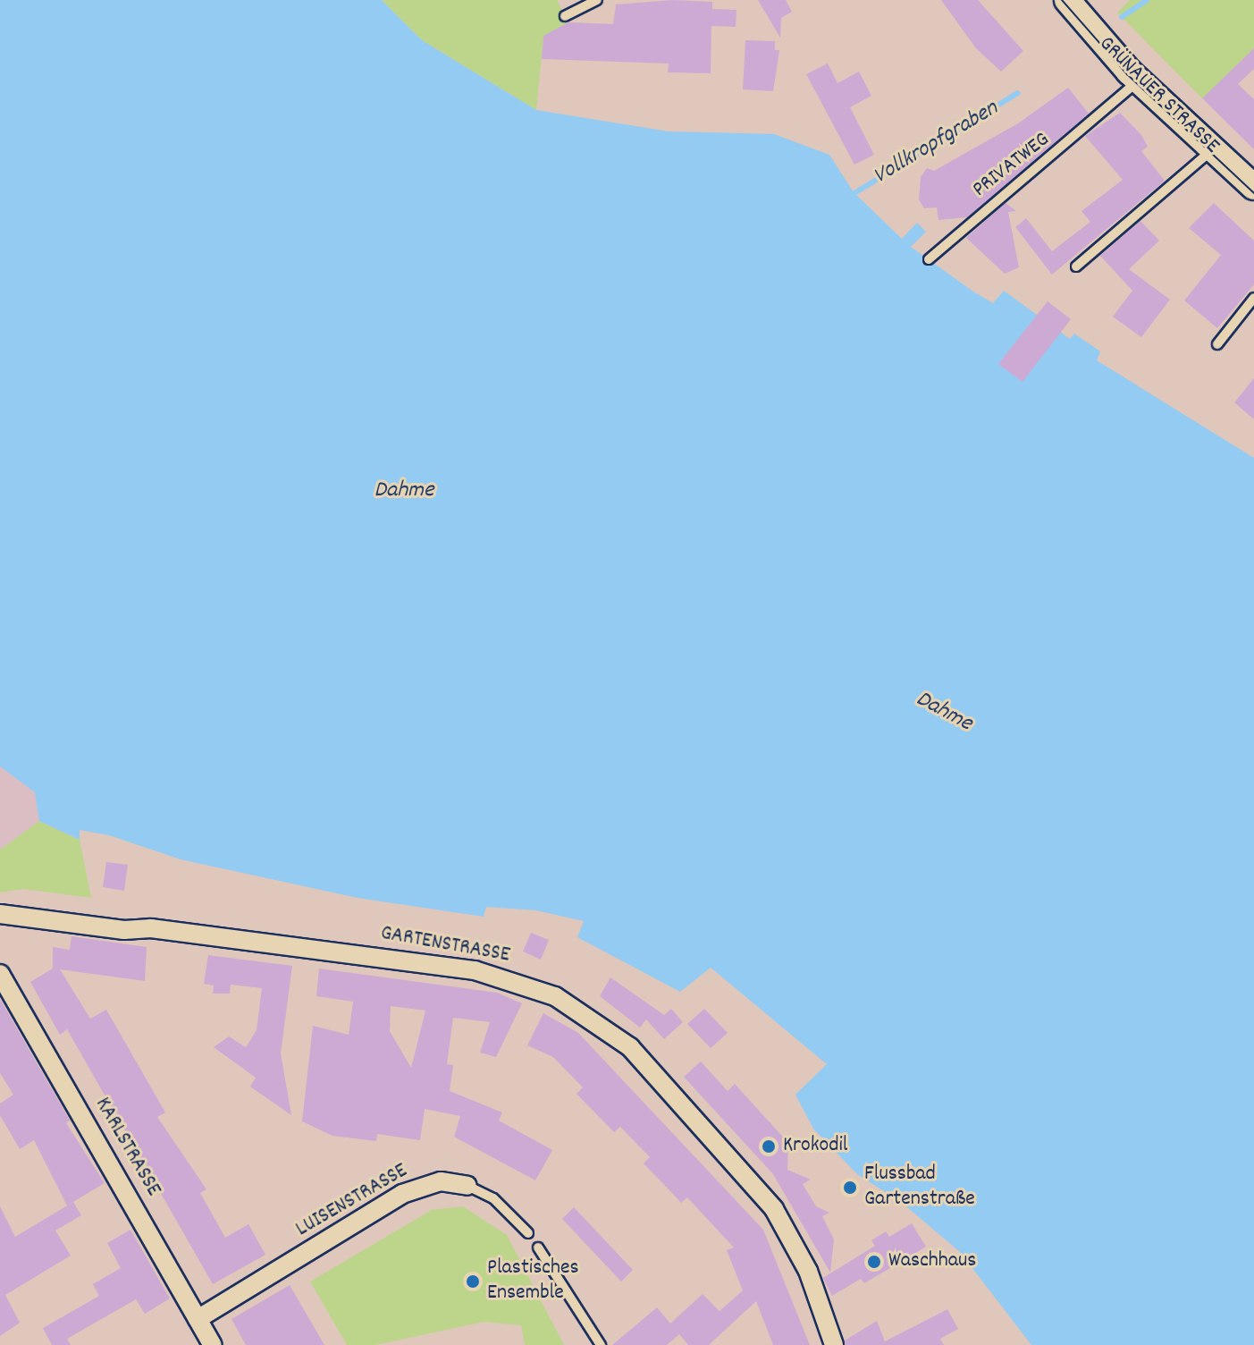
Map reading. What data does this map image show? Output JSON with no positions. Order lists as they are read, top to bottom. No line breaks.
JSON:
{"streets":{"main road":["GRÜNAUER STRASSE"],"street":["GARTENSTRASSE","KARLSTRASSE","LUISENSTRASSE"],"lane":["PRIVATWEG"]},"crossings":[["GRÜNAUER STRASSE","PRIVATWEG"],["KARLSTRASSE","LUISENSTRASSE"]],"water":["Vollkropfgraben","Dahme"],"places":["Krokodil","Flussbad Gartenstraße","Waschhaus","Plastisches Ensemble"]}
